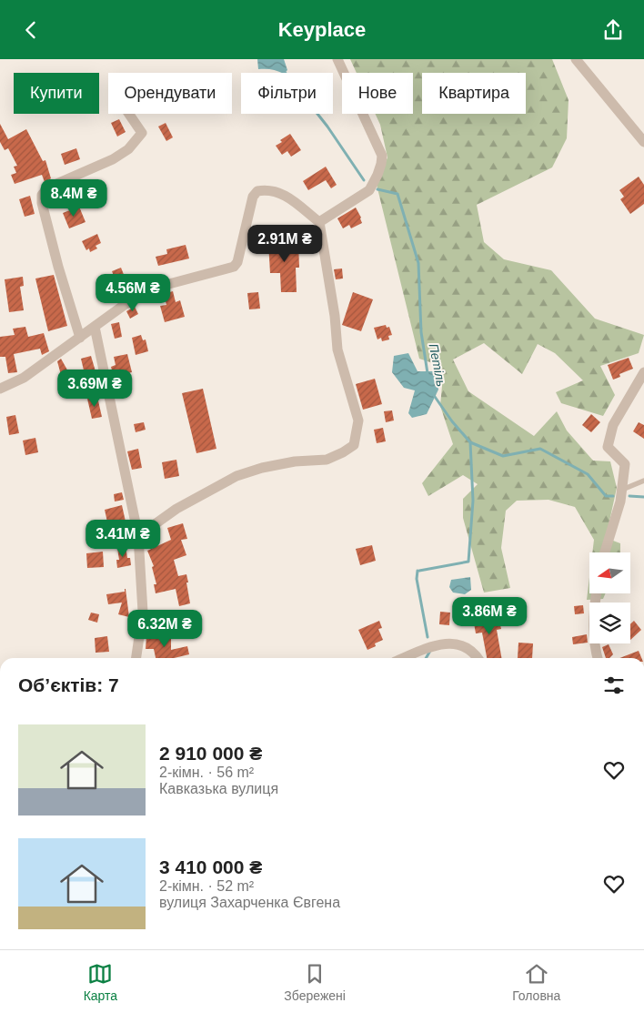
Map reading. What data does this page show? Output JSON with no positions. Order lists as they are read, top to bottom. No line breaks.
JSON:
{"water":["Петіль"],"north":"left","page":{"header":"Keyplace","chip":["Купити","Орендувати","Фільтри","Нове","Квартира"],"price":["8.4M ₴","2.91M ₴","4.56M ₴","3.69M ₴","3.41M ₴","3.86M ₴","6.32M ₴"],"heading":"Об’єктів: 7","list":[{"name":"2 910 000 ₴","note":"2-кімн. · 56 m² · Кавказька вулиця"},{"name":"3 410 000 ₴","note":"2-кімн. · 52 m² · вулиця Захарченка Євгена"}],"tabs":["Карта","Збережені","Головна"]}}
